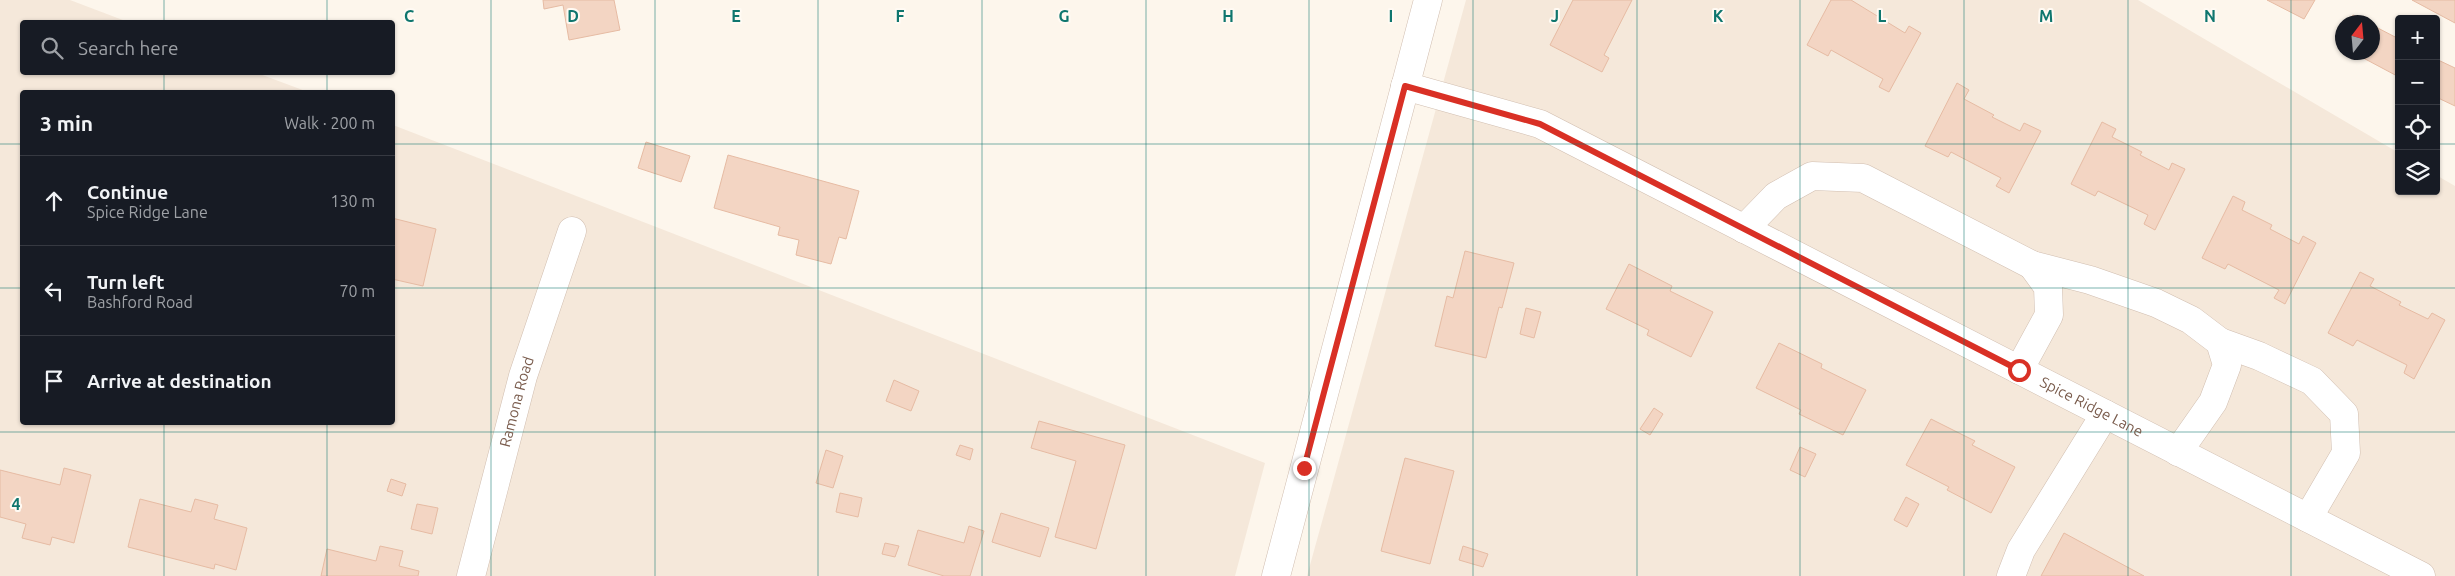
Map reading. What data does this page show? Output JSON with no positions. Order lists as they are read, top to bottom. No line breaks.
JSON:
{"streets":{"street":["Ramona Road","Spice Ridge Lane"]},"north":"top","page":{"map_buttons":["+","−"],"search":"Search here","heading":["3 min","Walk · 200 m"],"list":[["Continue","Spice Ridge Lane","130 m"],["Turn left","Bashford Road","70 m"],"Arrive at destination"]},"grid":{"columns":["C","D","E","F","G","H","I","J","K","L","M","N"],"rows":["4"]}}
